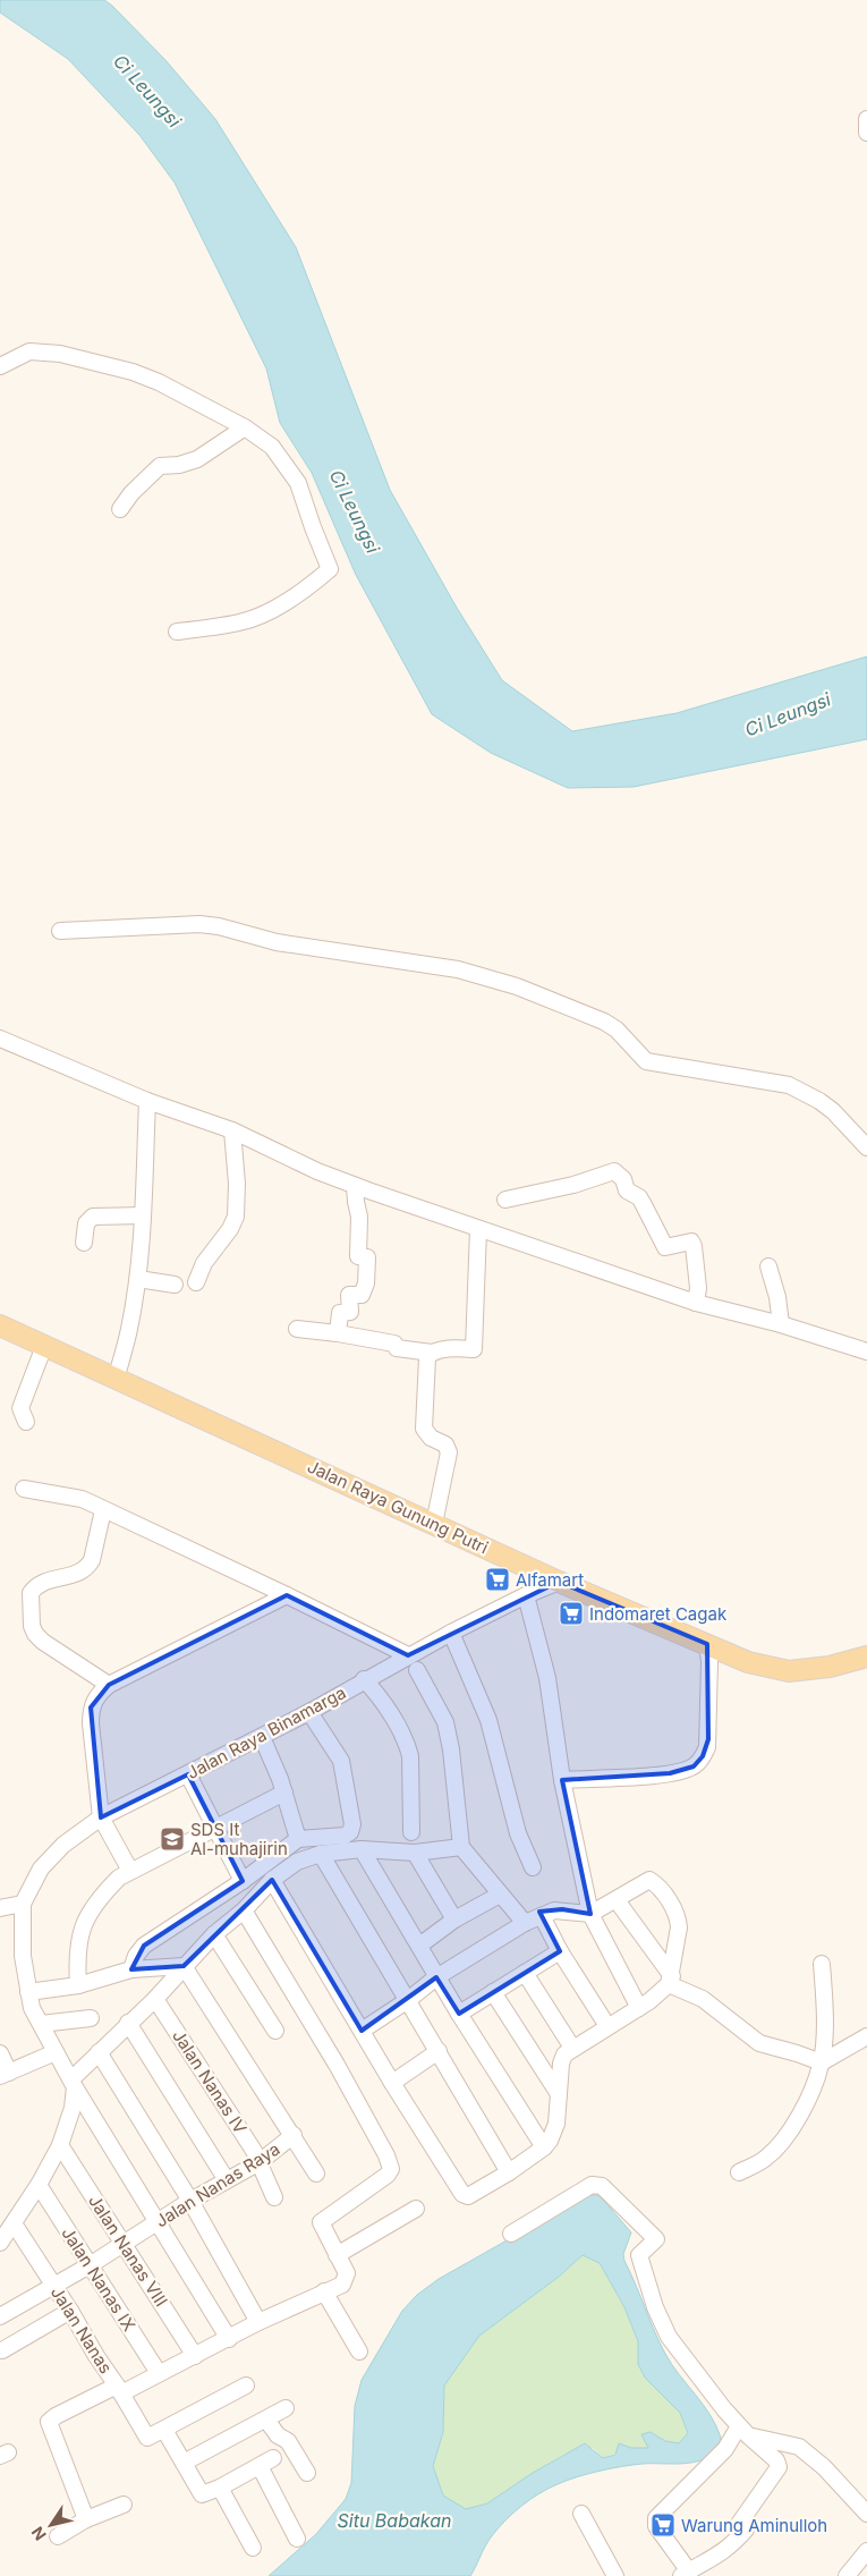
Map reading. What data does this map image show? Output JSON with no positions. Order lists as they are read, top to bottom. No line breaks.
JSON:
{"streets":{"main road":["Jalan Raya Gunung Putri"],"street":["Jalan Raya Binamarga","Jalan Nanas IV","Jalan Nanas Raya","Jalan Nanas VIII","Jalan Nanas IX","Jalan Nanas"]},"crossings":[["Jalan Raya Gunung Putri","Jalan Raya Binamarga"],["Jalan Nanas IV","Jalan Nanas Raya"],["Jalan Nanas Raya","Jalan Nanas VIII"],["Jalan Nanas Raya","Jalan Nanas IX"],["Jalan Nanas Raya","Jalan Nanas"]],"water":["Ci Leungsi","Situ Babakan"],"places":{"supermarket":["Alfamart","Indomaret Cagak","Warung Aminulloh"],"school or university":["SDS It Al-muhajirin"]},"north":"bottom left"}
